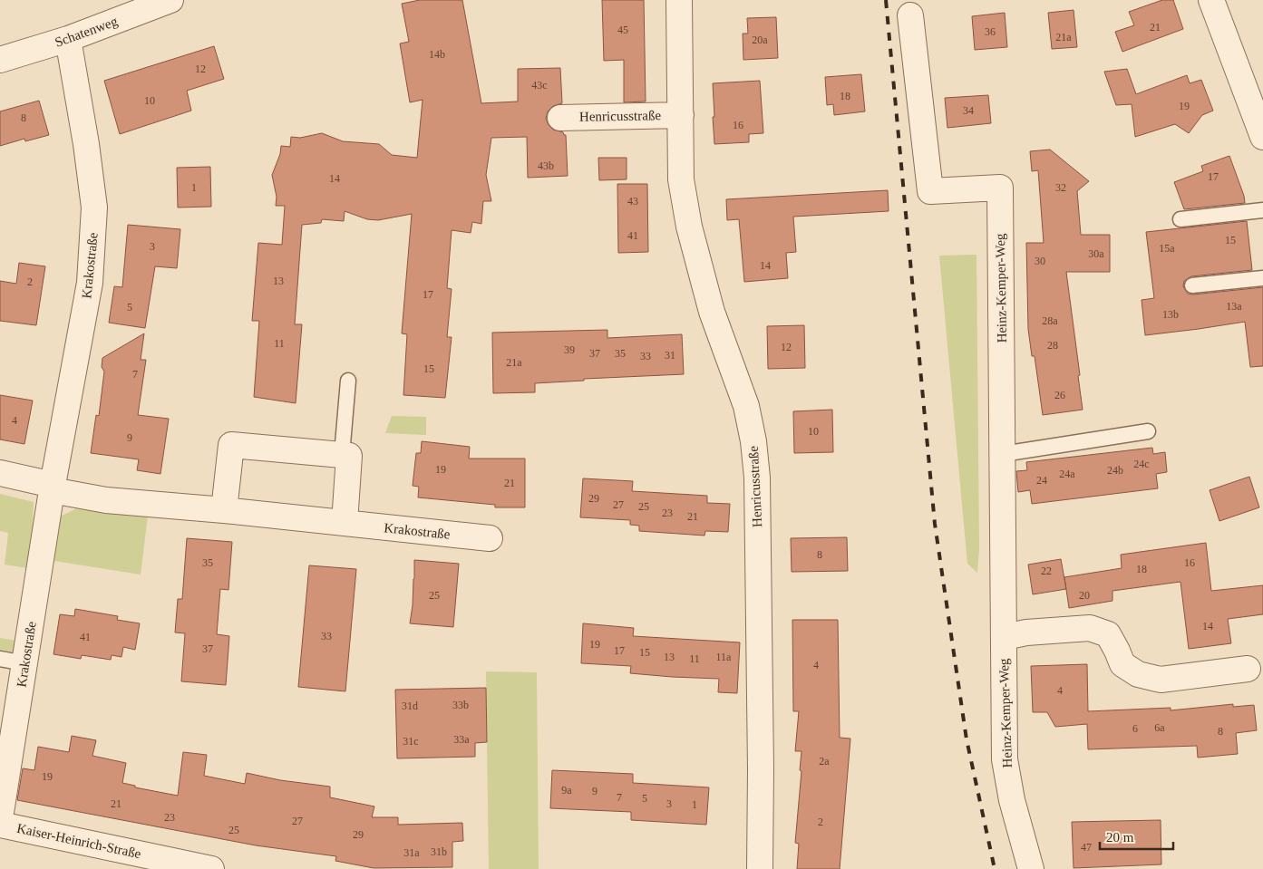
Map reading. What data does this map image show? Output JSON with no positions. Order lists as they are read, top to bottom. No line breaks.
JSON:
{"streets":{"street":["Schatenweg","Henricusstraße","Krakostraße","Heinz-Kemper-Weg","Kaiser-Heinrich-Straße"]},"crossings":[["Schatenweg","Krakostraße"]],"house_numbers":["21","45","36","21a","20a","14b","12","43c","18","10","19","34","8","16","43b","17","14","1","32","43","41","15","3","15a","30a","30","14","13","2","17","13a","5","13b","28a","11","28","12","39","37","35","31","33","21a","15","7","26","4","10","9","24c","19","24b","24a","24","21","29","27","25","23","21","8","35","16","18","22","25","20","14","33","41","19","37","17","15","13","11a","11","4","4","33b","31d","6a","6","8","33a","31c","2a","19","9a","9","7","5","21","3","1","23","27","2","25","29","47","31b","31a"],"scale_bar":"20 m"}
